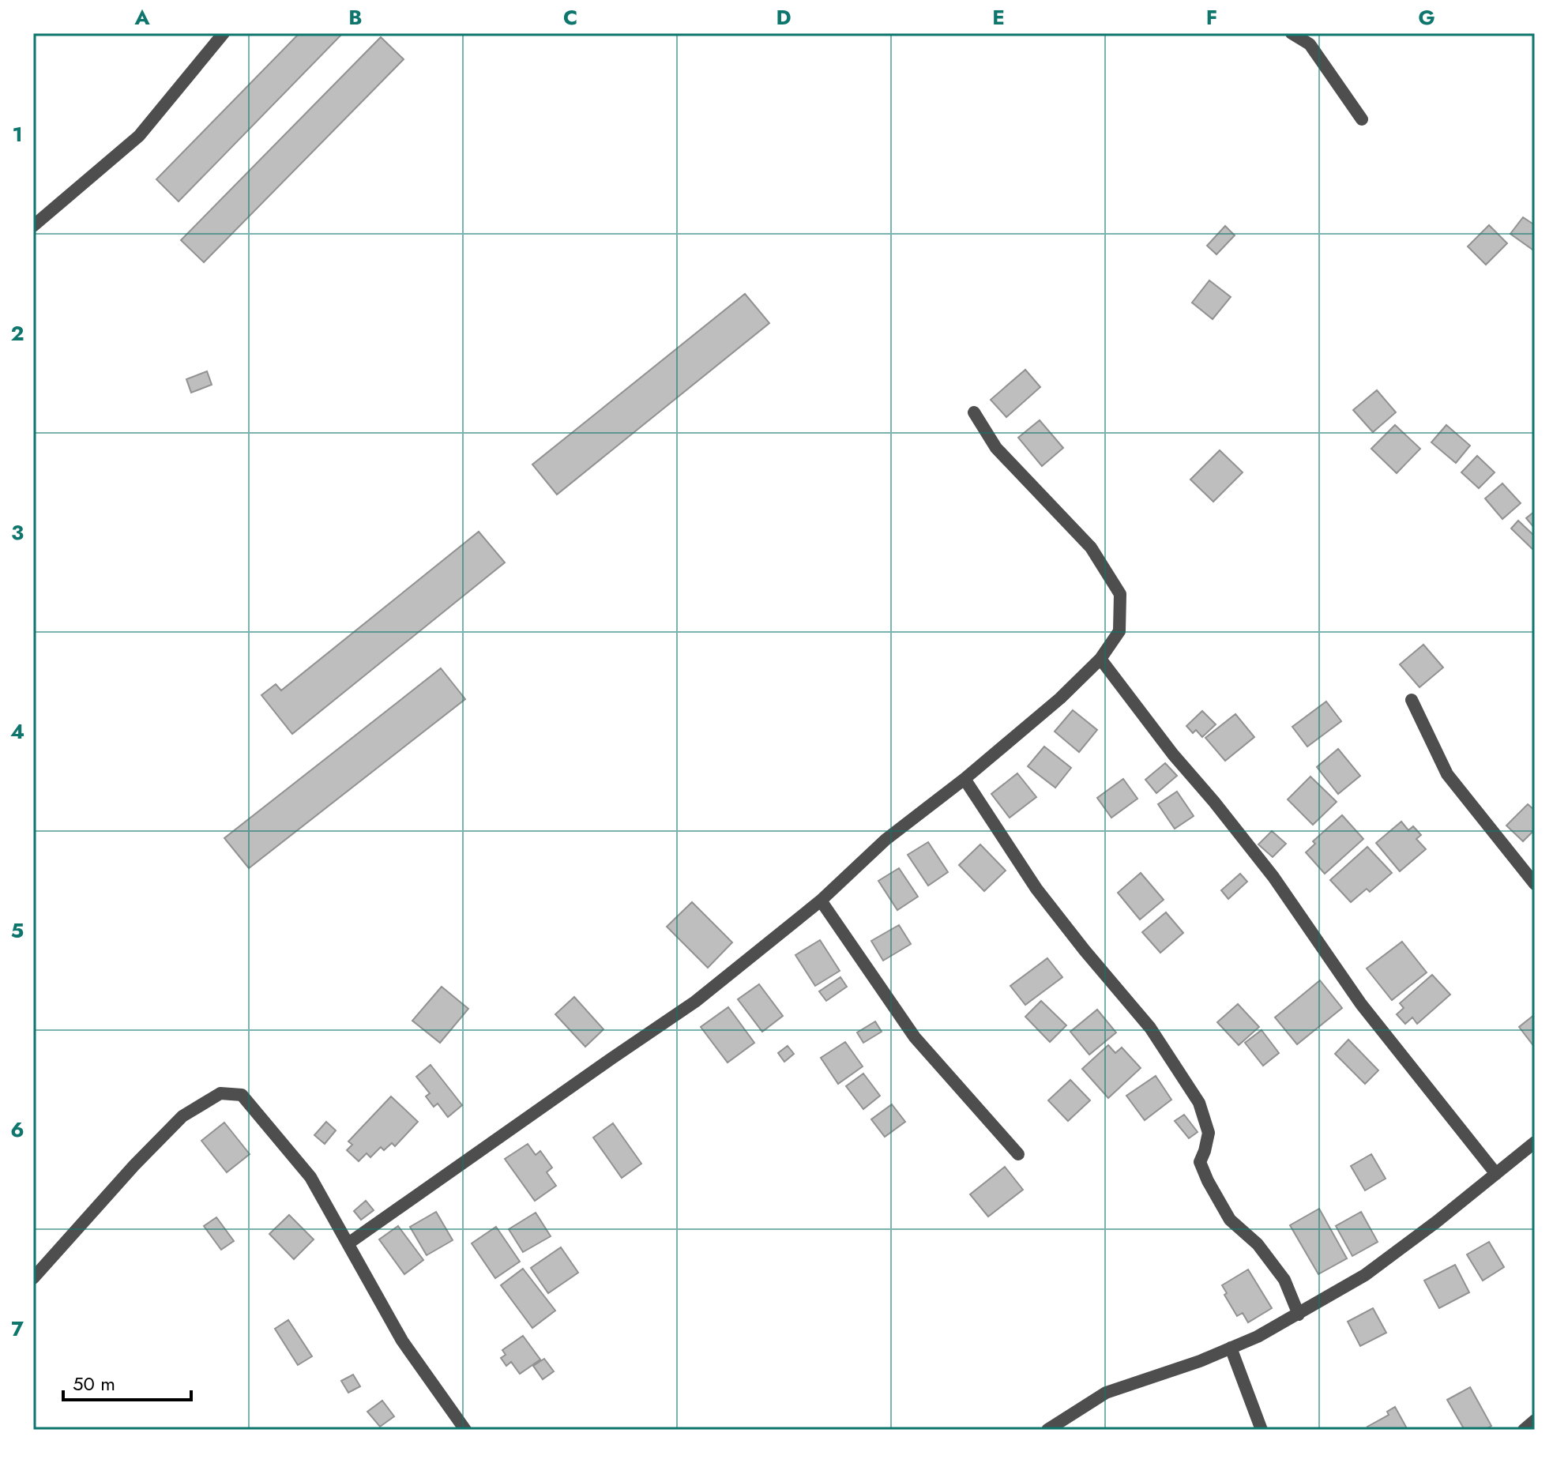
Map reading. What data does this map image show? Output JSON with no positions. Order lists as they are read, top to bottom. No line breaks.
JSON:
{"scale_bar":"50 m","grid":{"columns":["A","B","C","D","E","F","G"],"rows":["1","2","3","4","5","6","7"]}}
